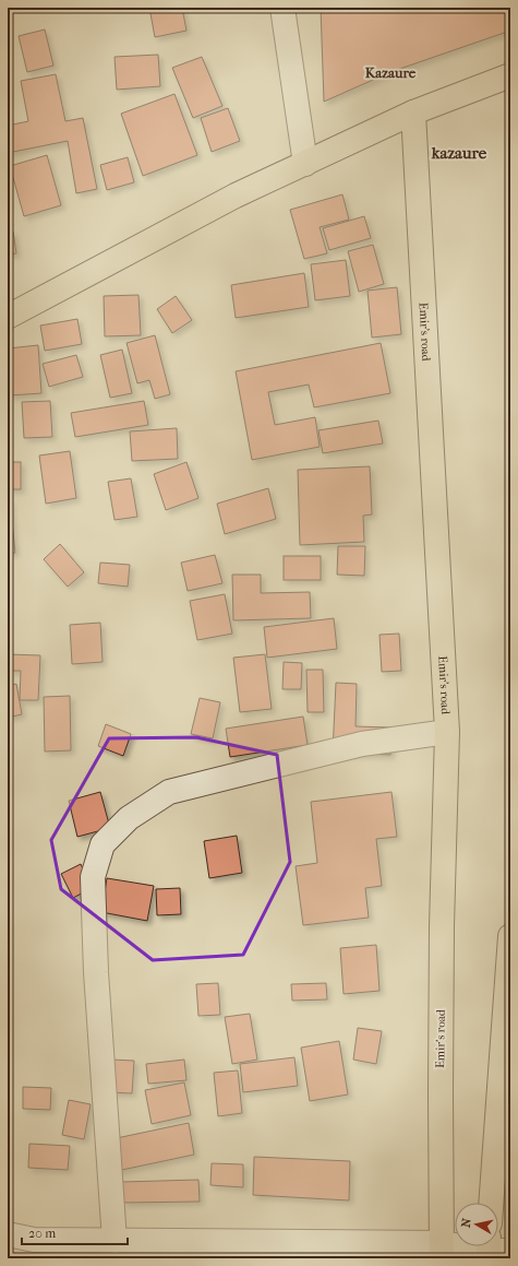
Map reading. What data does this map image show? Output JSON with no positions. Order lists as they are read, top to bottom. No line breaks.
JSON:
{"streets":{"main road":["Emir's road"]},"districts":["Kazaure","kazaure"],"scale_bar":"20 m","north":"left"}
